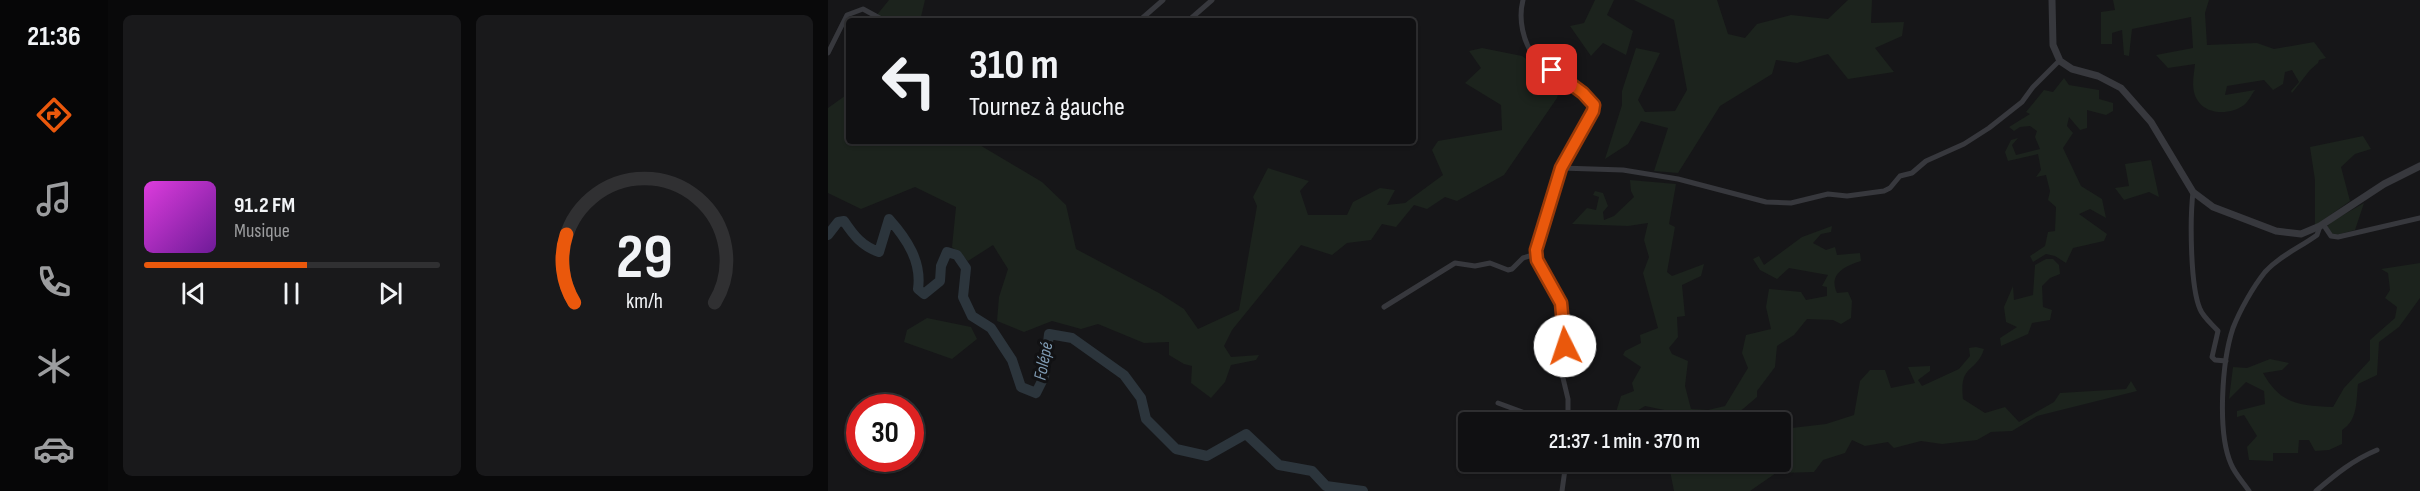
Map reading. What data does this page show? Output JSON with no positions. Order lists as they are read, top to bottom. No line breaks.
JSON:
{"water":["Folépé"],"page":{"tabs":"21:36","turn":["310 m","Tournez à gauche"],"song":["91.2 FM","Musique"],"limit":"30","trip":"21:37 · 1 min · 370 m","gauge":["29","km/h"]}}
